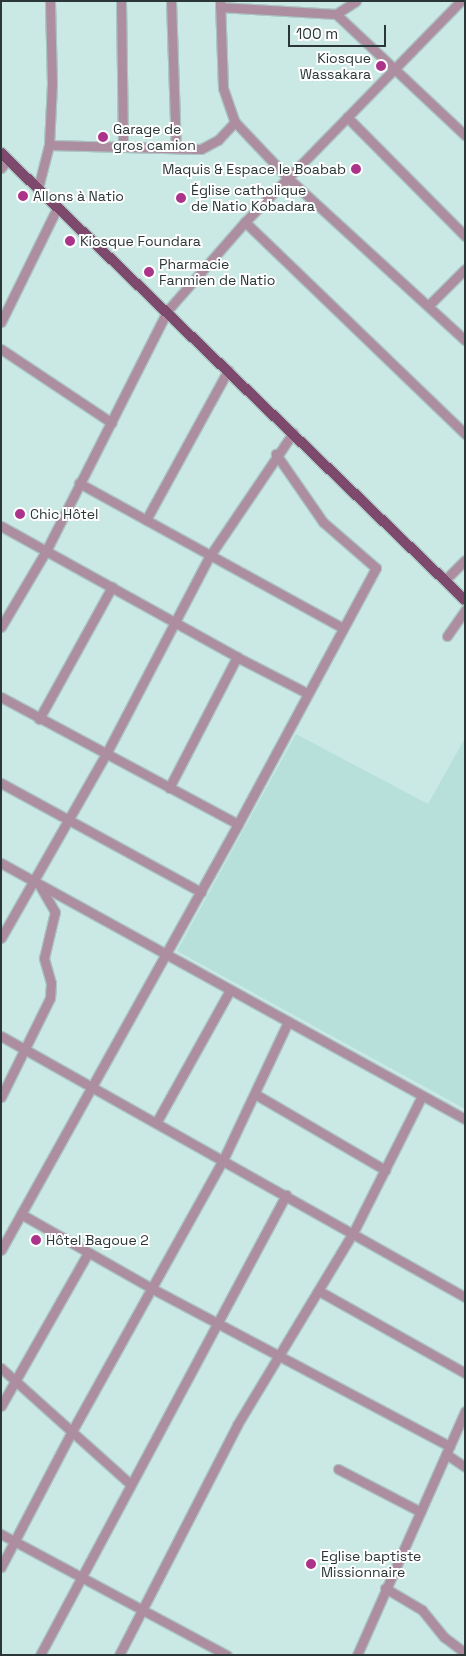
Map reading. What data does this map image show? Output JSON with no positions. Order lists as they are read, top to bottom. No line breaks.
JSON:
{"places":["Kiosque Wassakara","Garage de gros camion","Maquis & Espace le Boabab","Allons à Natio","Église catholique de Natio Kobadara","Kiosque Foundara","Pharmacie Fanmien de Natio","Chic Hôtel","Hôtel Bagoue 2","Eglise baptiste Missionnaire"],"scale_bar":"100 m"}
